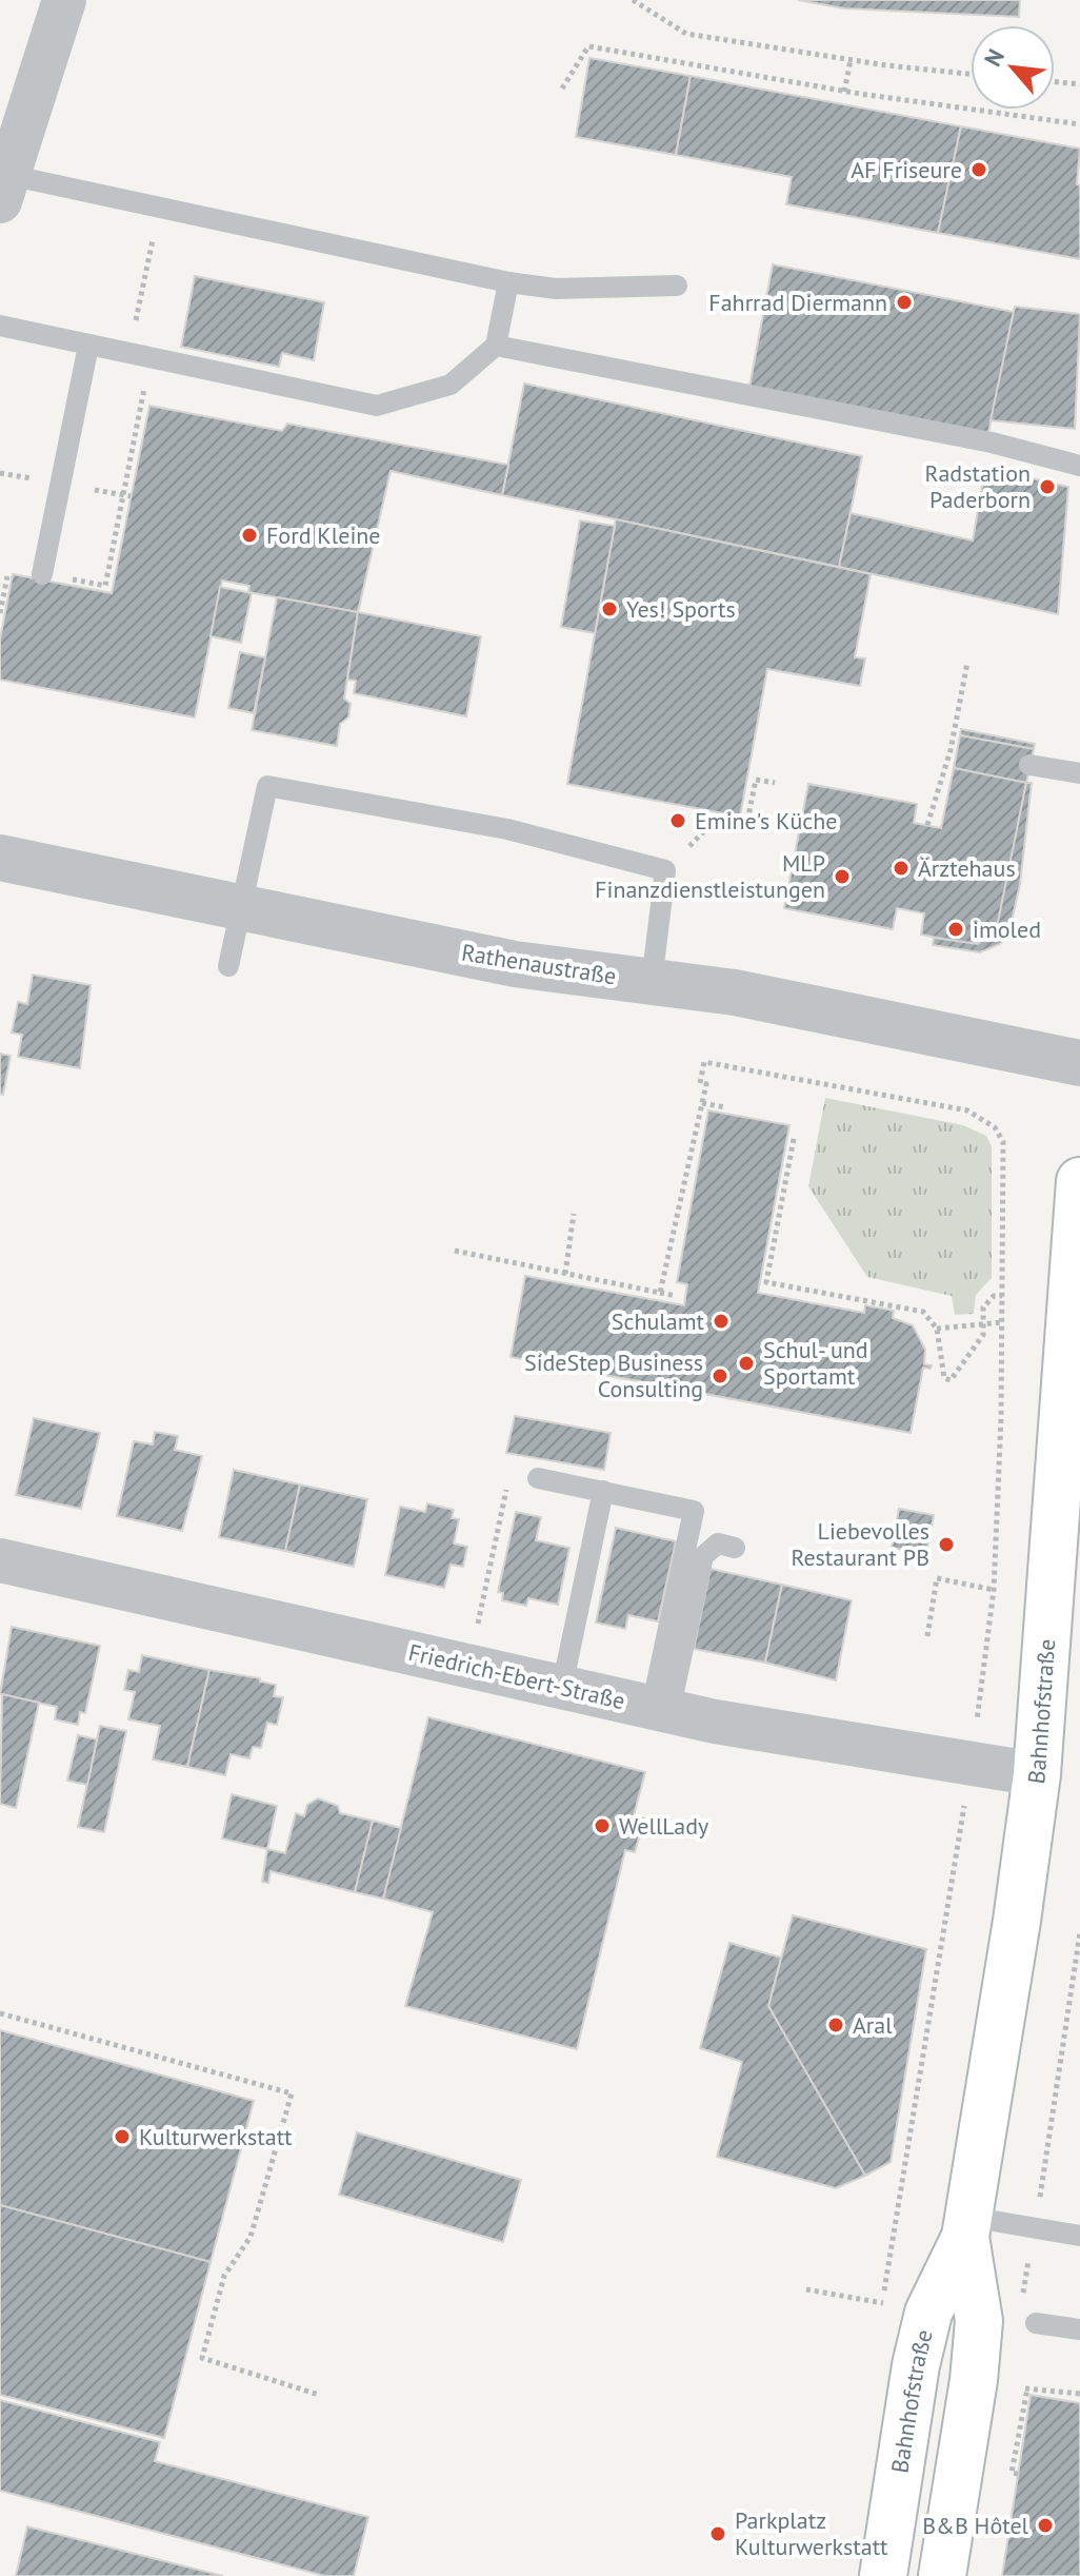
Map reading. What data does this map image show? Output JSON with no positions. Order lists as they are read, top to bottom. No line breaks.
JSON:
{"streets":{"main road":["Bahnhofstraße"],"street":["Rathenaustraße","Friedrich-Ebert-Straße"]},"crossings":[["Friedrich-Ebert-Straße","Bahnhofstraße"]],"places":["AF Friseure","Fahrrad Diermann","Radstation Paderborn","Ford Kleine","Yes! Sports","Emine's Küche","Ärztehaus","MLP Finanzdienstleistungen","imoled","Schulamt","Schul- und Sportamt","SideStep Business Consulting","Liebevolles Restaurant PB","WellLady","Aral","Kulturwerkstatt","B&B Hôtel","Parkplatz Kulturwerkstatt"],"north":"top left"}
